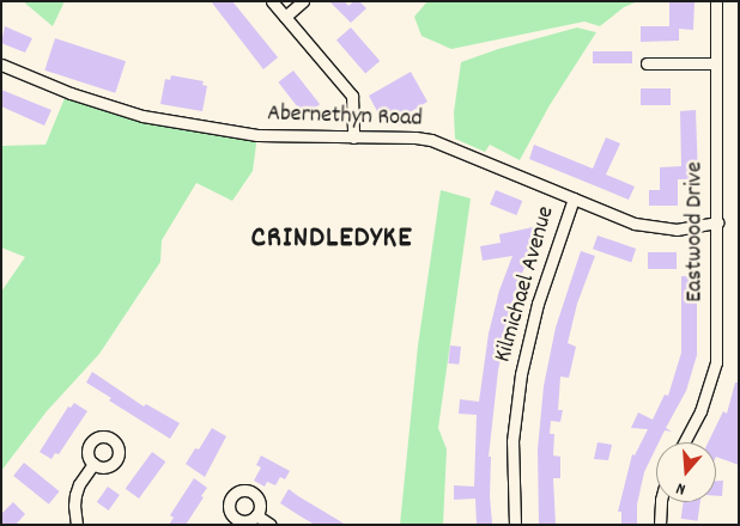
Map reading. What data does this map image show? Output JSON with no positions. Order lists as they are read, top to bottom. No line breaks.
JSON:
{"streets":{"street":["Abernethyn Road","Eastwood Drive","Kilmichael Avenue"]},"crossings":[["Abernethyn Road","Eastwood Drive"],["Abernethyn Road","Kilmichael Avenue"]],"districts":["CRINDLEDYKE"],"north":"bottom"}
